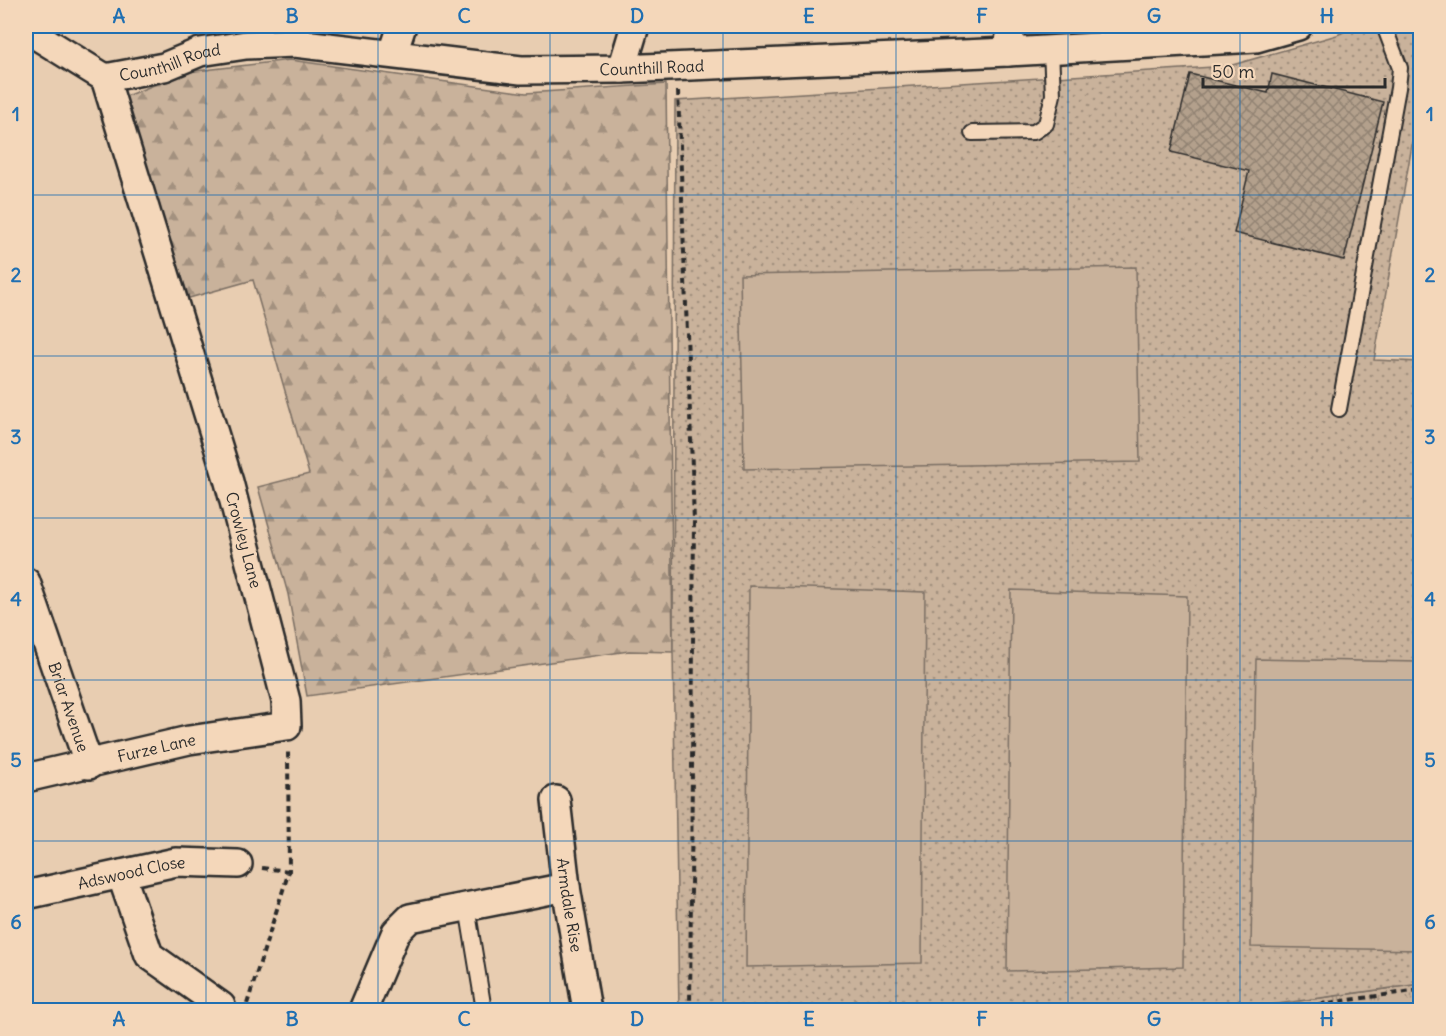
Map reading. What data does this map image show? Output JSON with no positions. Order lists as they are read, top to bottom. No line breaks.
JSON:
{"streets":{"street":["Counthill Road","Crowley Lane","Briar Avenue","Furze Lane","Adswood Close","Armdale Rise"]},"crossings":[["Counthill Road","Crowley Lane"],["Crowley Lane","Furze Lane"],["Briar Avenue","Furze Lane"]],"scale_bar":"50 m","grid":{"columns":["A","B","C","D","E","F","G","H"],"rows":["1","2","3","4","5","6"]}}
